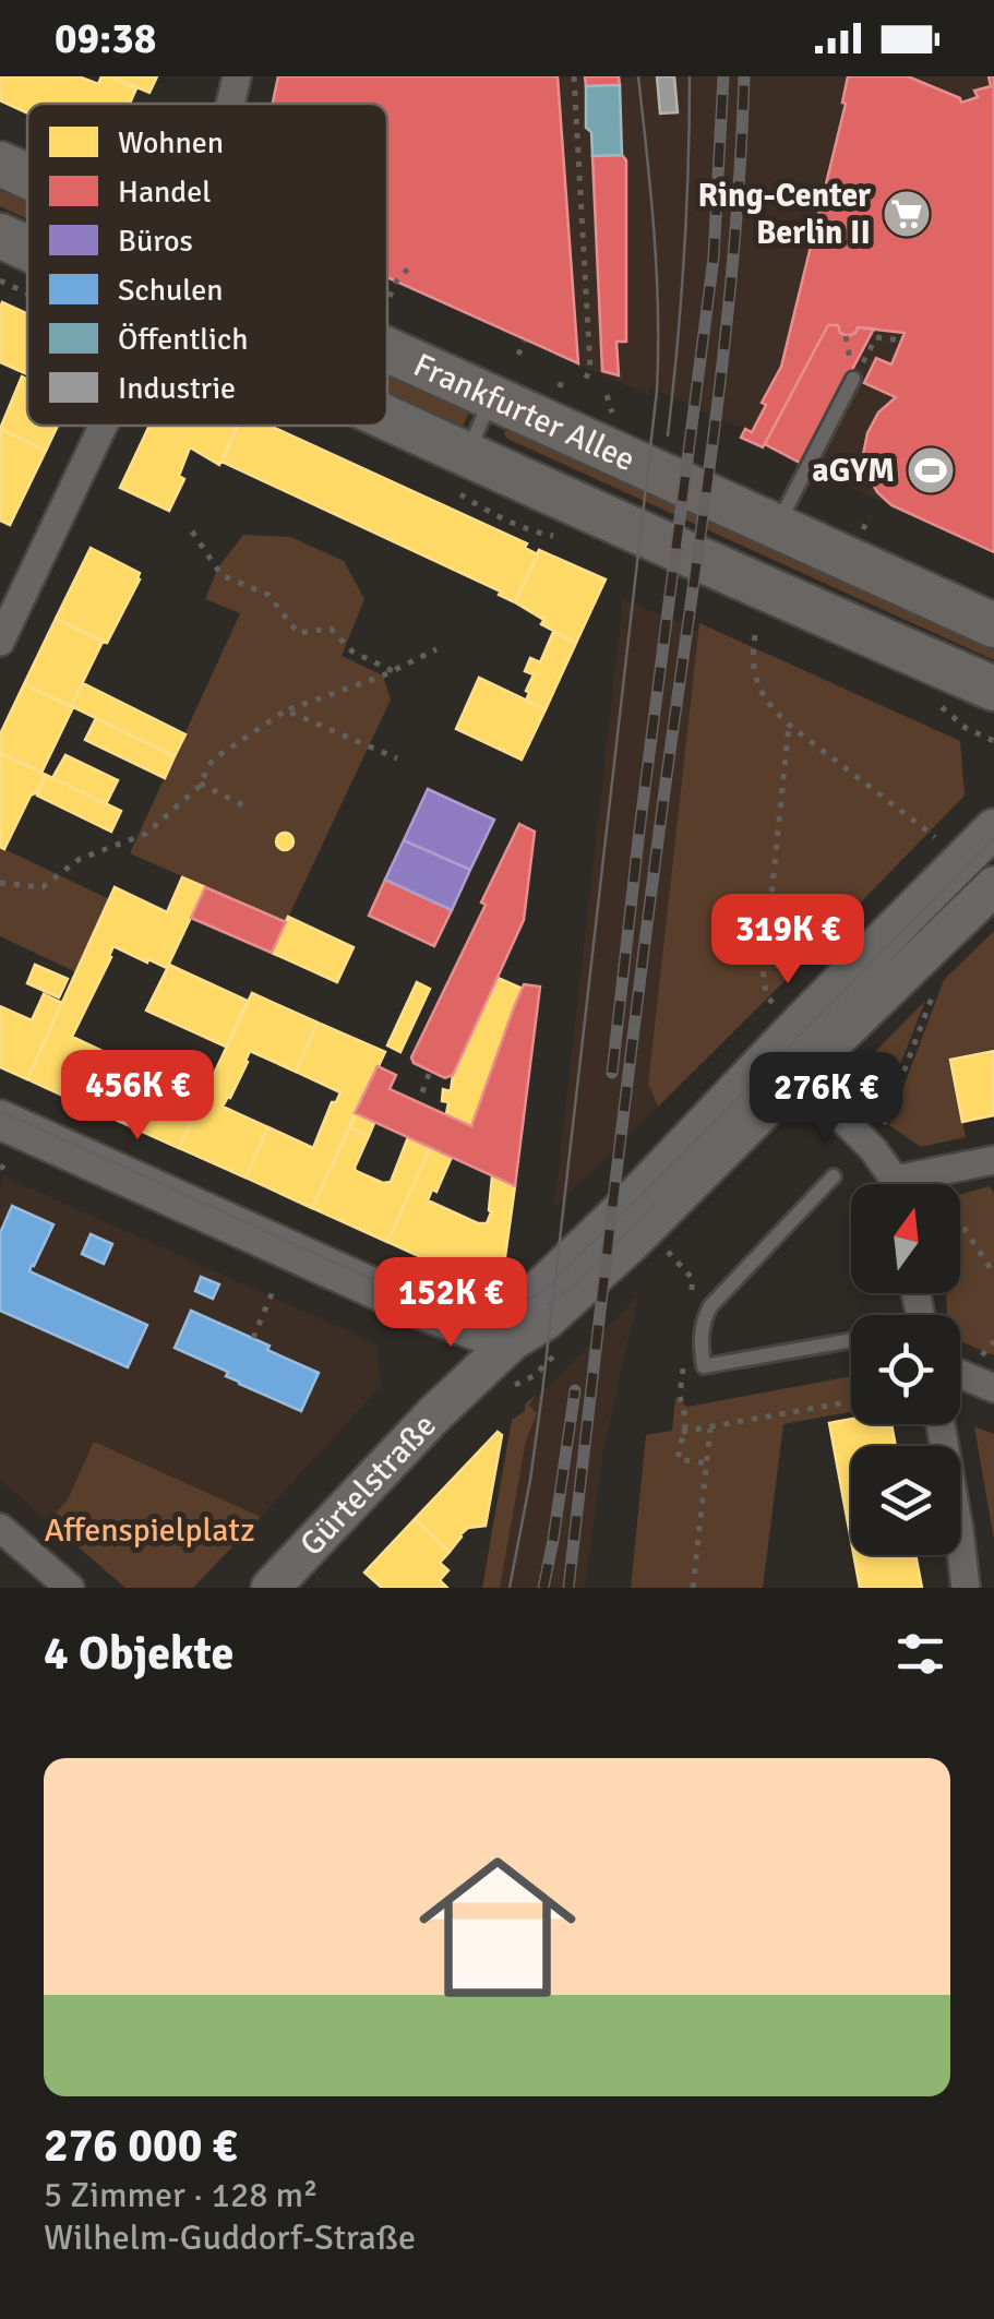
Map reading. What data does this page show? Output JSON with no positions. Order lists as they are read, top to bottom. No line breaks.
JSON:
{"streets":{"main road":["Frankfurter Allee","Gürtelstraße"]},"parks":["Affenspielplatz"],"places":{"supermarket":["Ring-Center Berlin II"],"sports":["aGYM"]},"legend":["Wohnen","Handel","Büros","Schulen","Öffentlich","Industrie"],"north":"top","page":{"status":"09:38","price":["319K €","456K €","276K €","152K €"],"heading":"4 Objekte","list":[{"name":"276 000 €","note":"5 Zimmer · 128 m² · Wilhelm-Guddorf-Straße"}]}}
